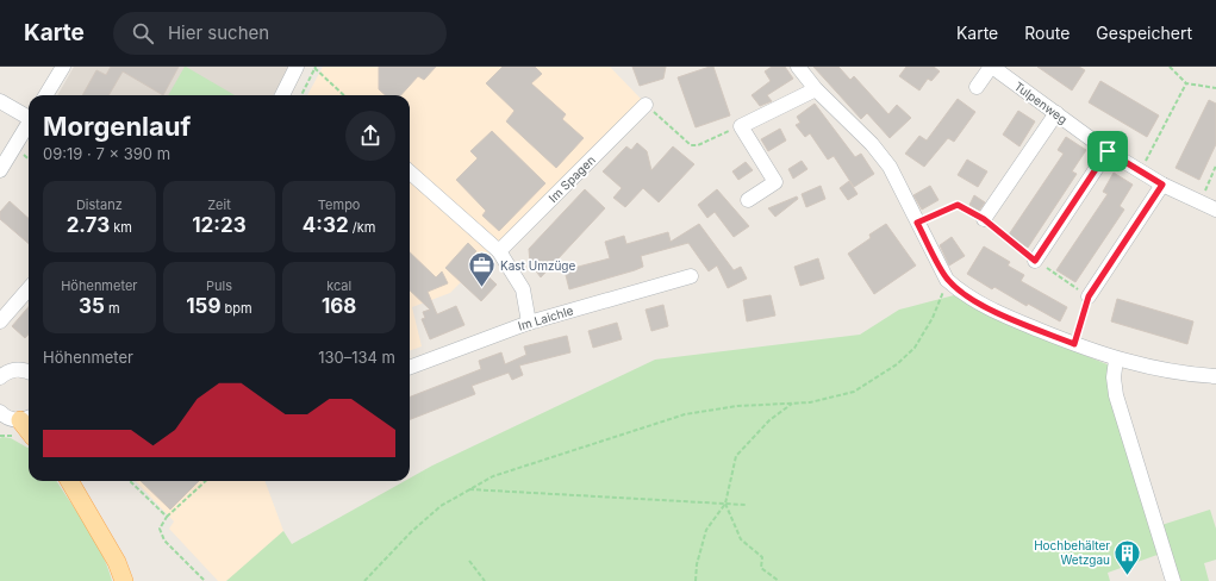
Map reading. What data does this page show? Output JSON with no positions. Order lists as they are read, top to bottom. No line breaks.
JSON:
{"streets":{"street":["Tulpenweg","Im Spagen","Im Laichle"]},"places":{"office":["Kast Umzüge"],"building":["Hochbehälter Wetzgau"]},"page":{"header":"Karte","search":"Hier suchen","nav":["Karte","Route","Gespeichert"],"heading":["Morgenlauf","09:19 · 7 × 390 m"],"stats":[["Distanz","2.73 km"],["Zeit","12:23"],["Tempo","4:32 /km"],["Höhenmeter","35 m"],["Puls","159 bpm"],["kcal","168"]],"chart":["Höhenmeter","130–134 m"]}}
